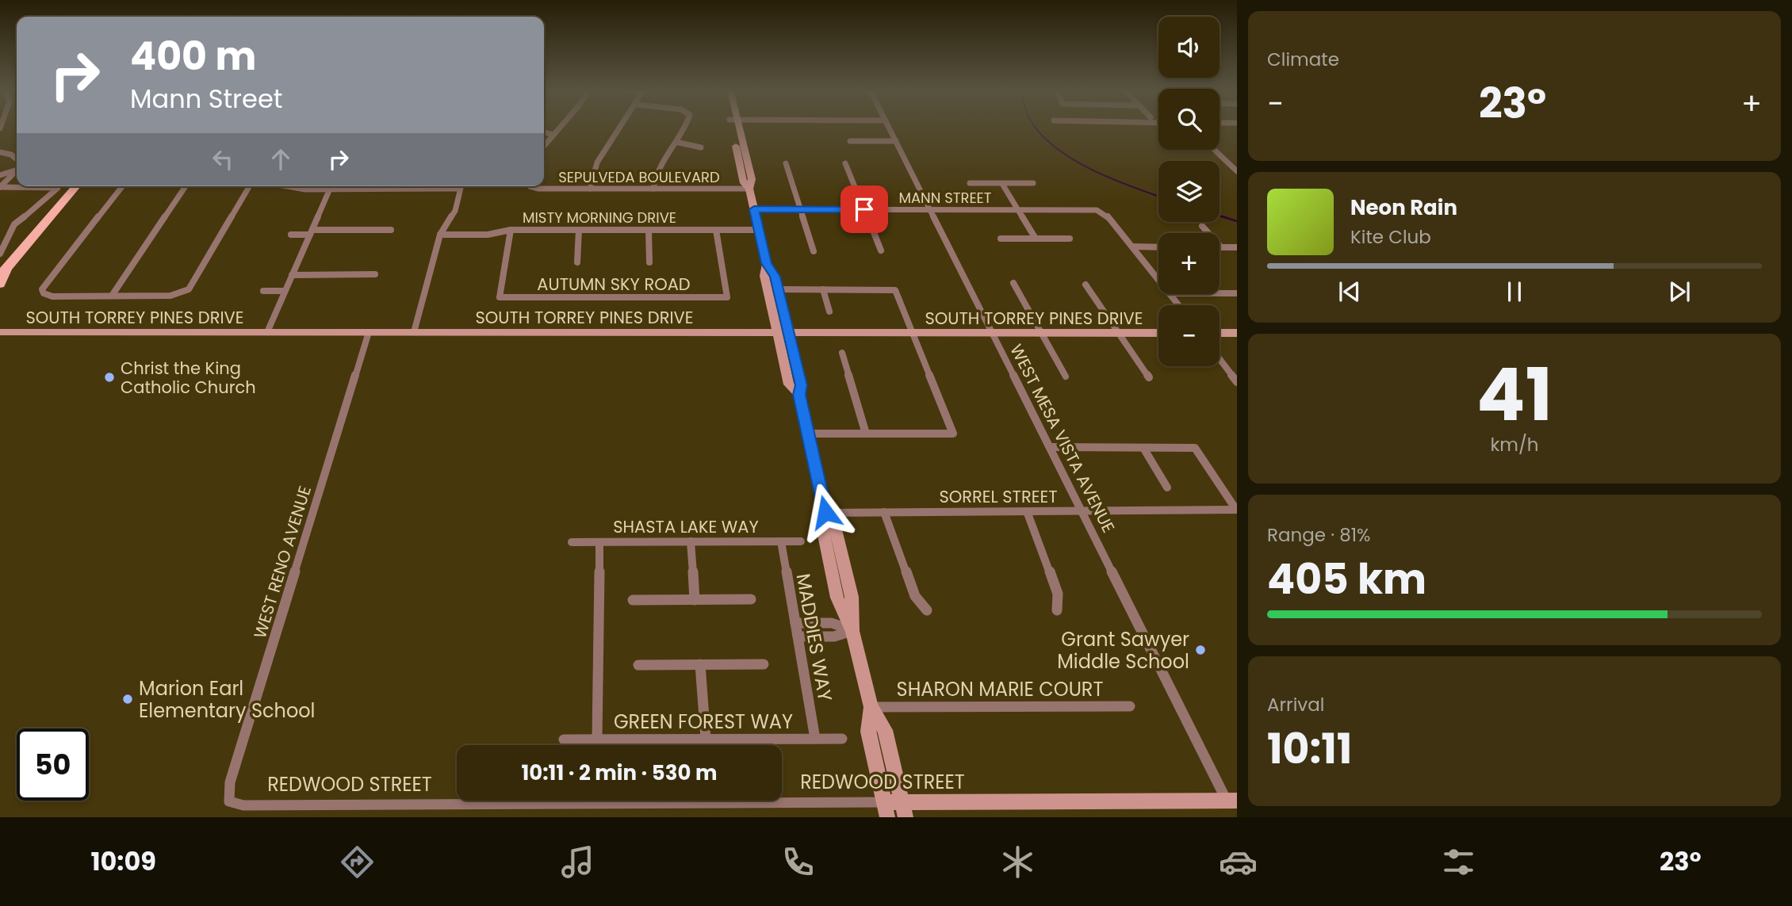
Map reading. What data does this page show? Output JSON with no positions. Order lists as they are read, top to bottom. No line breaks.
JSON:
{"streets":{"main road":["SOUTH TORREY PINES DRIVE","REDWOOD STREET"],"street":["SEPULVEDA BOULEVARD","MANN STREET","MISTY MORNING DRIVE","AUTUMN SKY ROAD","WEST MESA VISTA AVENUE","SORREL STREET","SHASTA LAKE WAY","WEST RENO AVENUE","MADDIES WAY","SHARON MARIE COURT","GREEN FOREST WAY"]},"crossings":[["MANN STREET","WEST MESA VISTA AVENUE"],["MISTY MORNING DRIVE","AUTUMN SKY ROAD"],["SOUTH TORREY PINES DRIVE","WEST MESA VISTA AVENUE"],["SOUTH TORREY PINES DRIVE","WEST RENO AVENUE"],["WEST MESA VISTA AVENUE","SORREL STREET"],["WEST MESA VISTA AVENUE","REDWOOD STREET"],["SHASTA LAKE WAY","MADDIES WAY"],["WEST RENO AVENUE","REDWOOD STREET"],["MADDIES WAY","GREEN FOREST WAY"]],"places":["Christ the King Catholic Church","Grant Sawyer Middle School","Marion Earl Elementary School"],"page":{"tile":["Climate",["41","km/h"],["Range · 81%","405 km"],["Arrival","10:11"]],"map_buttons":["+","−"],"turn":["400 m","Mann Street"],"heat":["−","23°","+"],"song":["Neon Rain","Kite Club"],"limit":"50","trip":"10:11 · 2 min · 530 m","tabs":["10:09","23°"]}}
